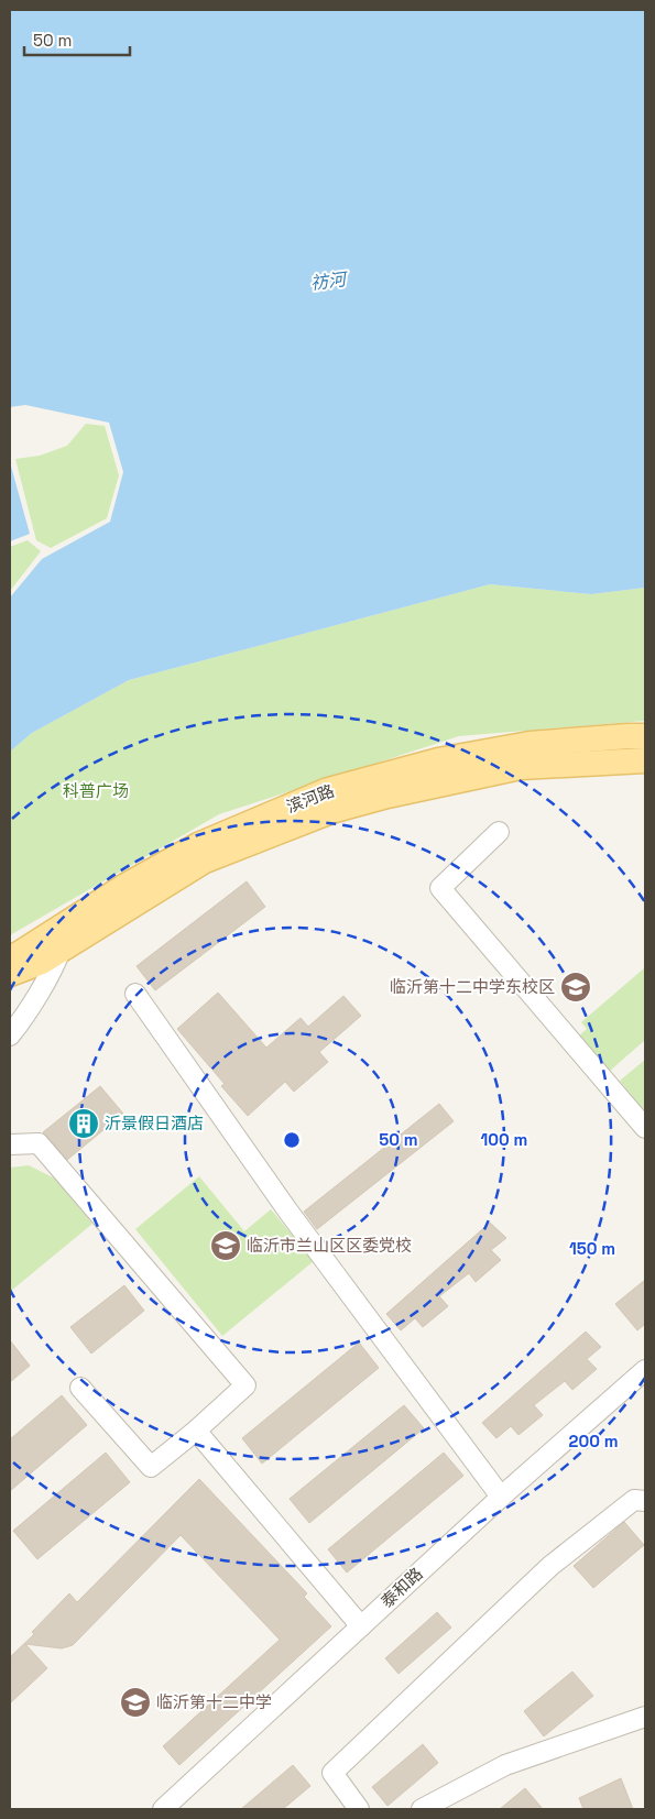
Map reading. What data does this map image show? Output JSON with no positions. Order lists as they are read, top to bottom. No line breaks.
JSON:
{"streets":{"main road":["滨河路"],"street":["泰和路"]},"water":["祊河"],"parks":["科普广场"],"places":{"school or university":["临沂第十二中学东校区","临沂市兰山区区委党校","临沂第十二中学"],"building":["沂景假日酒店"]},"scale_bar":"50 m","rings":["50 m","100 m","150 m","200 m"]}
